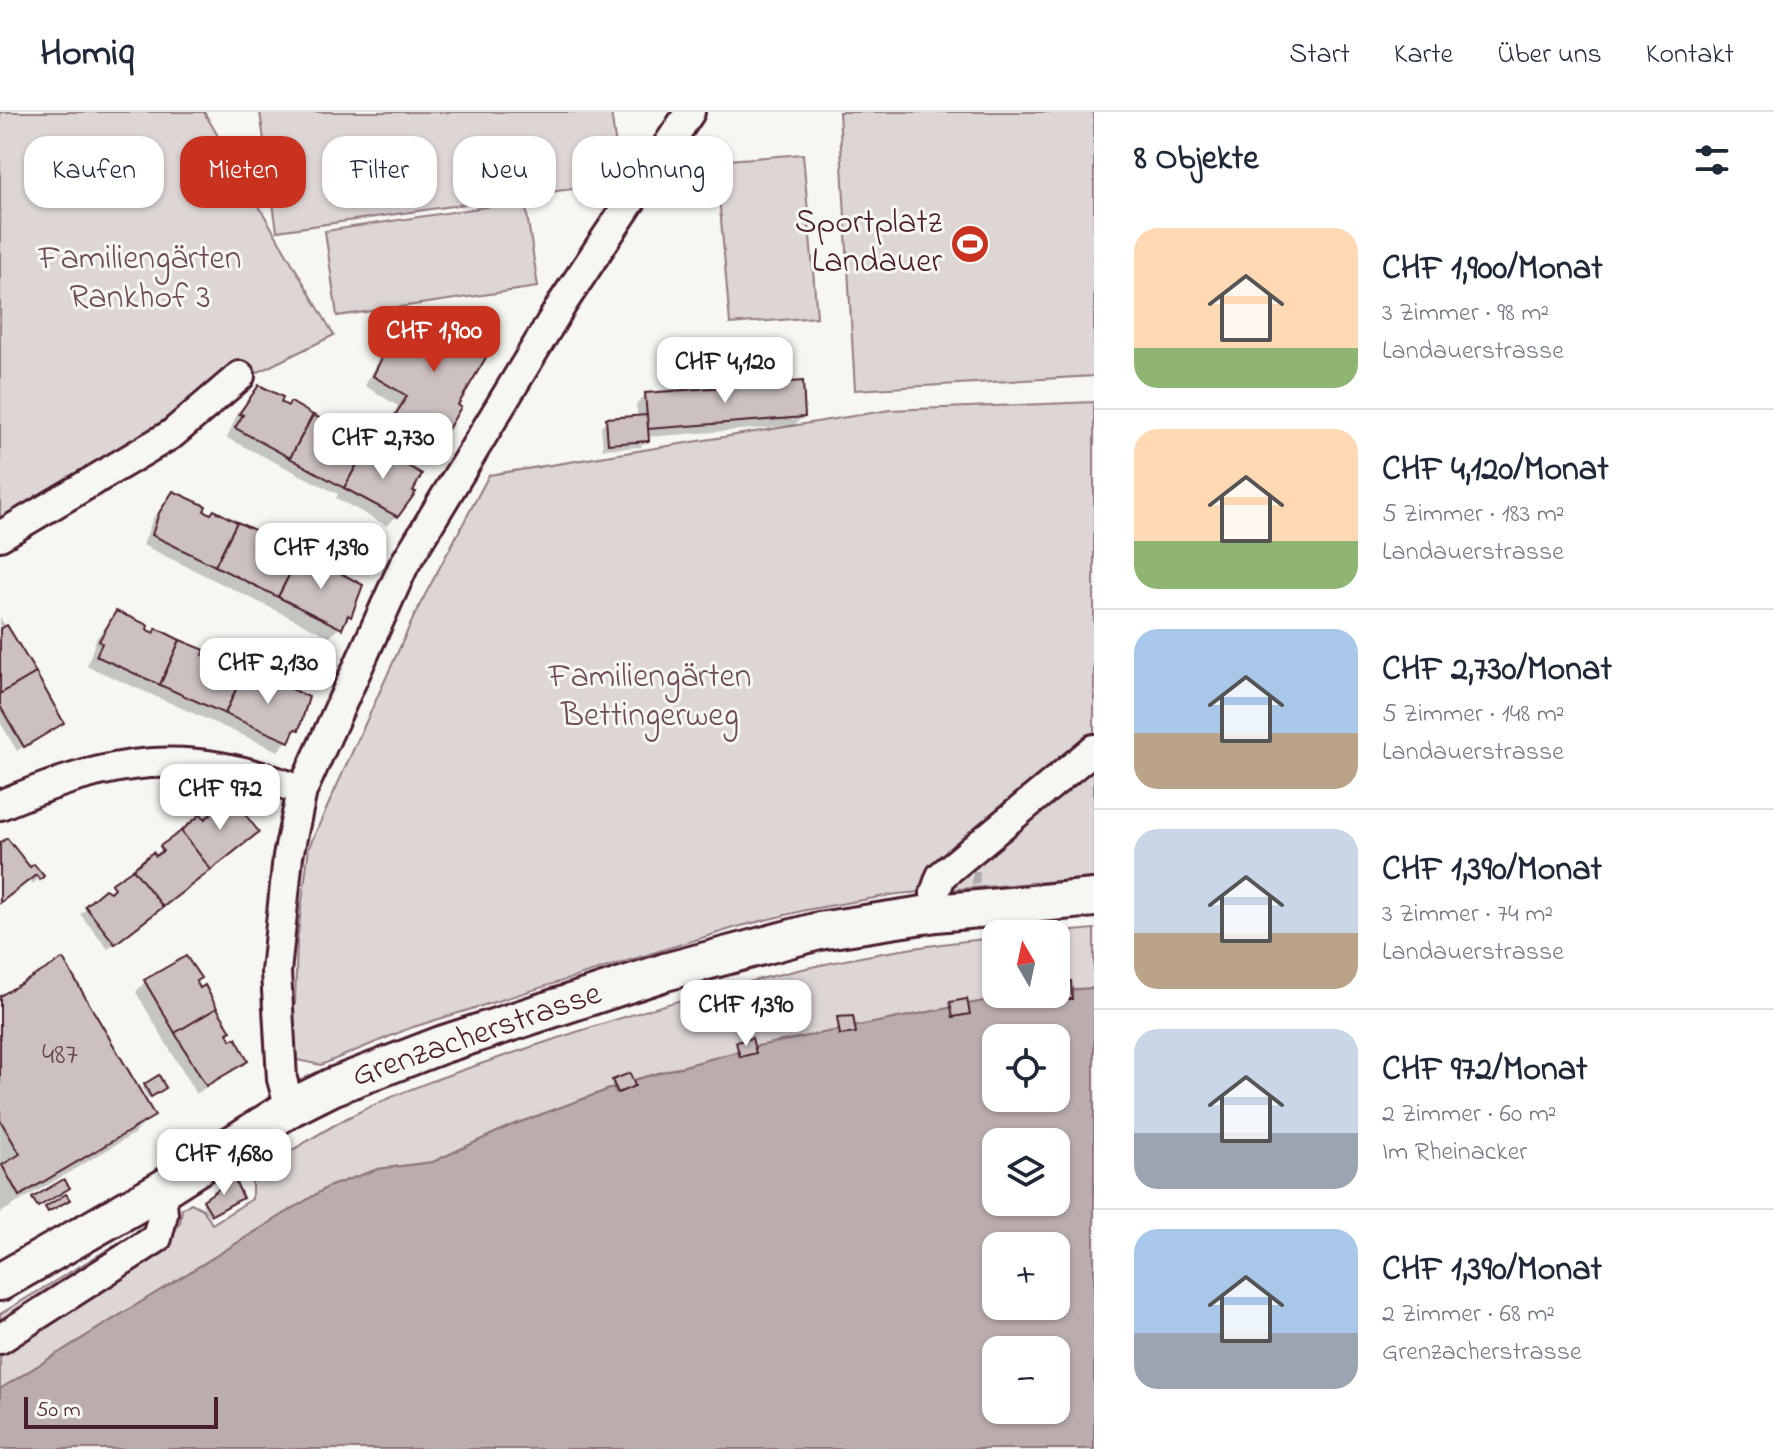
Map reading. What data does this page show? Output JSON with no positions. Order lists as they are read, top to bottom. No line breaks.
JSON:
{"streets":{"main road":["Grenzacherstrasse"]},"parks":["Familiengärten Rankhof 3","Familiengärten Bettingerweg"],"places":{"sports":["Sportplatz Landauer"]},"house_numbers":["487"],"scale_bar":"50 m","north":"top","page":{"header":"Homiq","nav":["Start","Karte","Über uns","Kontakt"],"heading":"8 Objekte","chip":["Kaufen","Mieten","Filter","Neu","Wohnung"],"list":[{"name":"CHF 1,900/Monat","note":"3 Zimmer · 98 m² · Landauerstrasse"},{"name":"CHF 4,120/Monat","note":"5 Zimmer · 183 m² · Landauerstrasse"},{"name":"CHF 2,730/Monat","note":"5 Zimmer · 148 m² · Landauerstrasse"},{"name":"CHF 1,390/Monat","note":"3 Zimmer · 74 m² · Landauerstrasse"},{"name":"CHF 972/Monat","note":"2 Zimmer · 60 m² · Im Rheinacker"},{"name":"CHF 1,390/Monat","note":"2 Zimmer · 68 m² · Grenzacherstrasse"}],"price":["CHF 1,900","CHF 4,120","CHF 2,730","CHF 1,390","CHF 2,130","CHF 972","CHF 1,390","CHF 1,680"],"map_buttons":["+","−"],"scale":"50 m"}}
